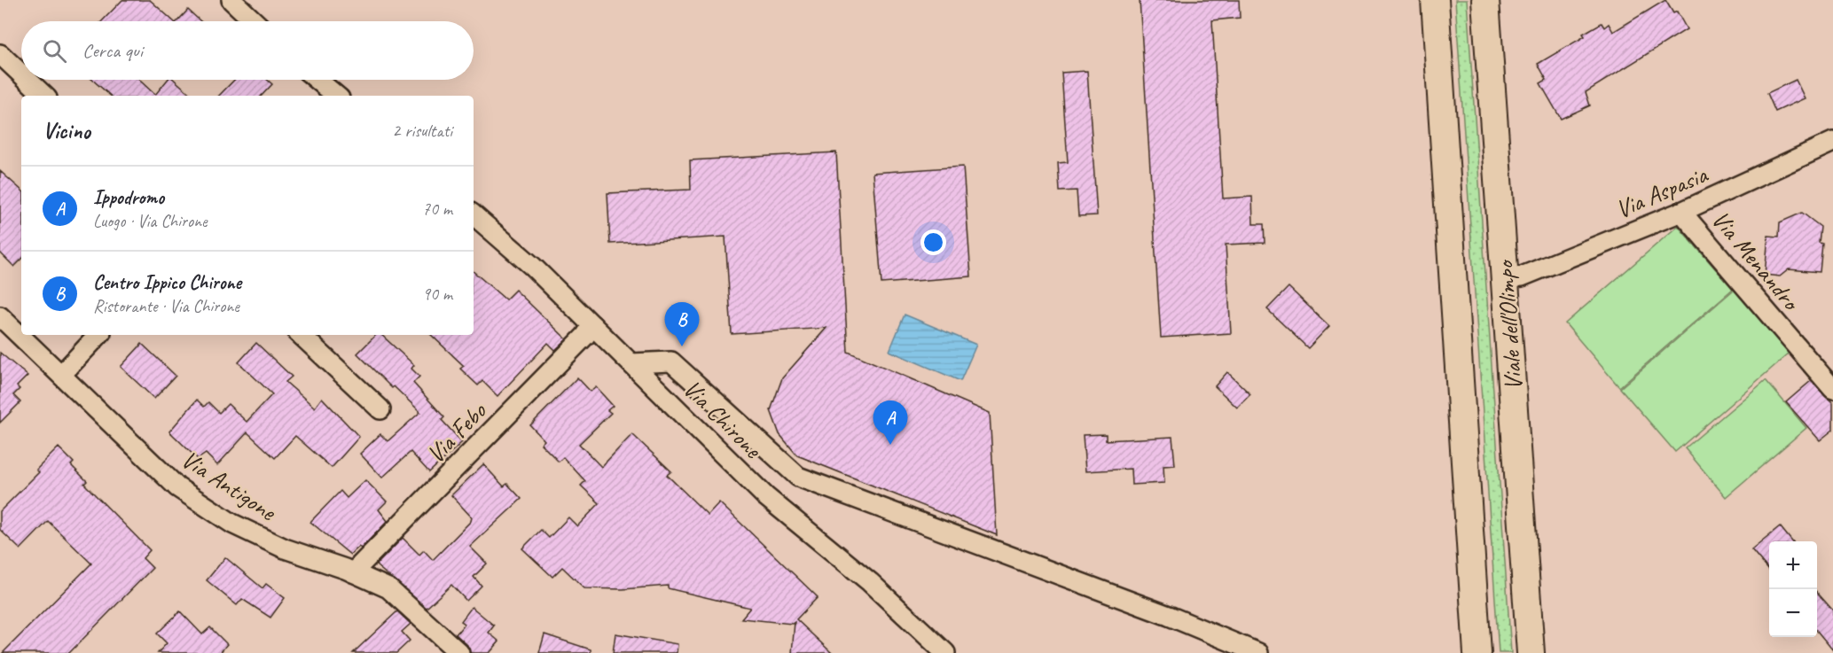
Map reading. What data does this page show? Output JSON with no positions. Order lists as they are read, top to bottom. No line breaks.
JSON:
{"streets":{"street":["Via Aspasia","Via Menandro","Viale dell'Olimpo","Via Chirone","Via Febo","Via Antigone"]},"crossings":[["Via Aspasia","Via Menandro"],["Via Aspasia","Viale dell'Olimpo"],["Via Chirone","Via Febo"],["Via Febo","Via Antigone"]],"page":{"search":"Cerca qui","heading":["Vicino","2 risultati"],"list":[{"mark":"A","name":"Ippodromo","note":"Luogo · Via Chirone","value":"70 m"},{"mark":"B","name":"Centro Ippico Chirone","note":"Ristorante · Via Chirone","value":"90 m"}],"pins":["B","A"],"map_buttons":["+","−"]}}
